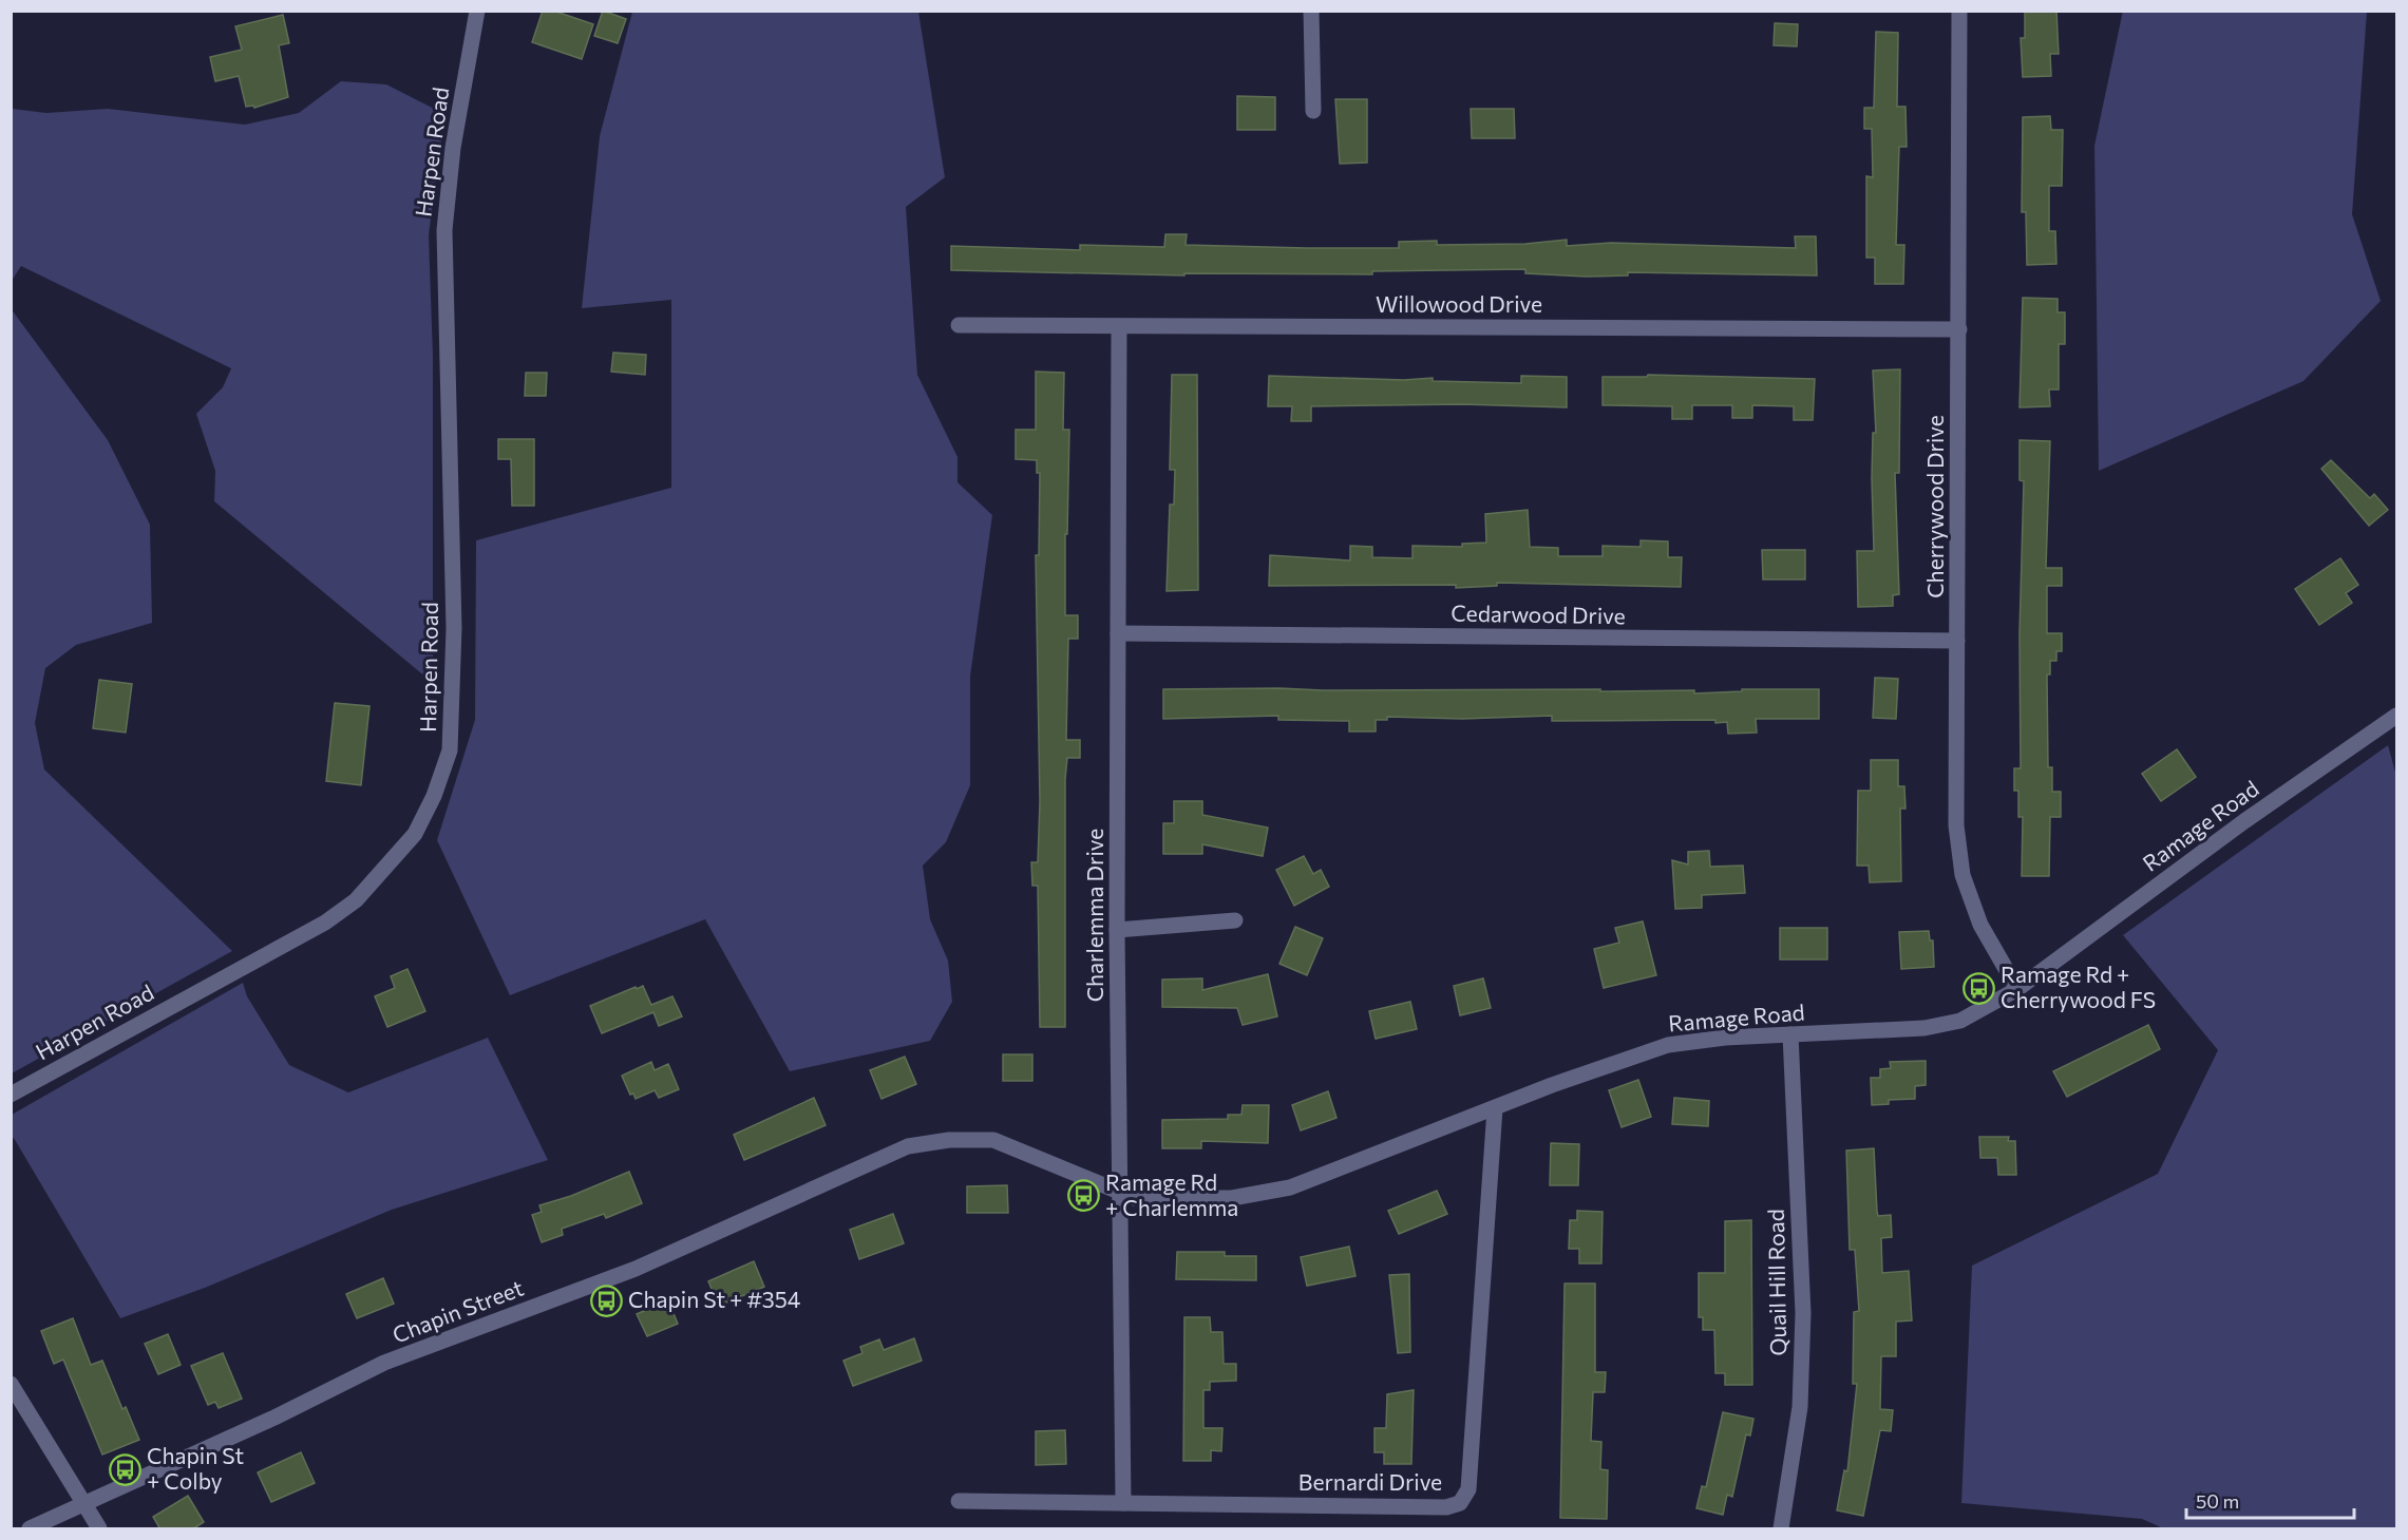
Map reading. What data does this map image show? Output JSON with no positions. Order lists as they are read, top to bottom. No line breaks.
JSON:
{"streets":{"street":["Harpen Road","Willowood Drive","Cherrywood Drive","Cedarwood Drive","Ramage Road","Charlemma Drive","Quail Hill Road","Chapin Street","Bernardi Drive"]},"crossings":[["Willowood Drive","Cherrywood Drive"],["Willowood Drive","Charlemma Drive"],["Cherrywood Drive","Cedarwood Drive"],["Cherrywood Drive","Ramage Road"],["Cedarwood Drive","Charlemma Drive"],["Ramage Road","Charlemma Drive"],["Ramage Road","Quail Hill Road"],["Ramage Road","Chapin Street"],["Ramage Road","Bernardi Drive"],["Charlemma Drive","Bernardi Drive"]],"places":{"bus stop":["Ramage Rd + Cherrywood FS","Ramage Rd + Charlemma","Chapin St + #354","Chapin St + Colby"]},"scale_bar":"50 m"}
